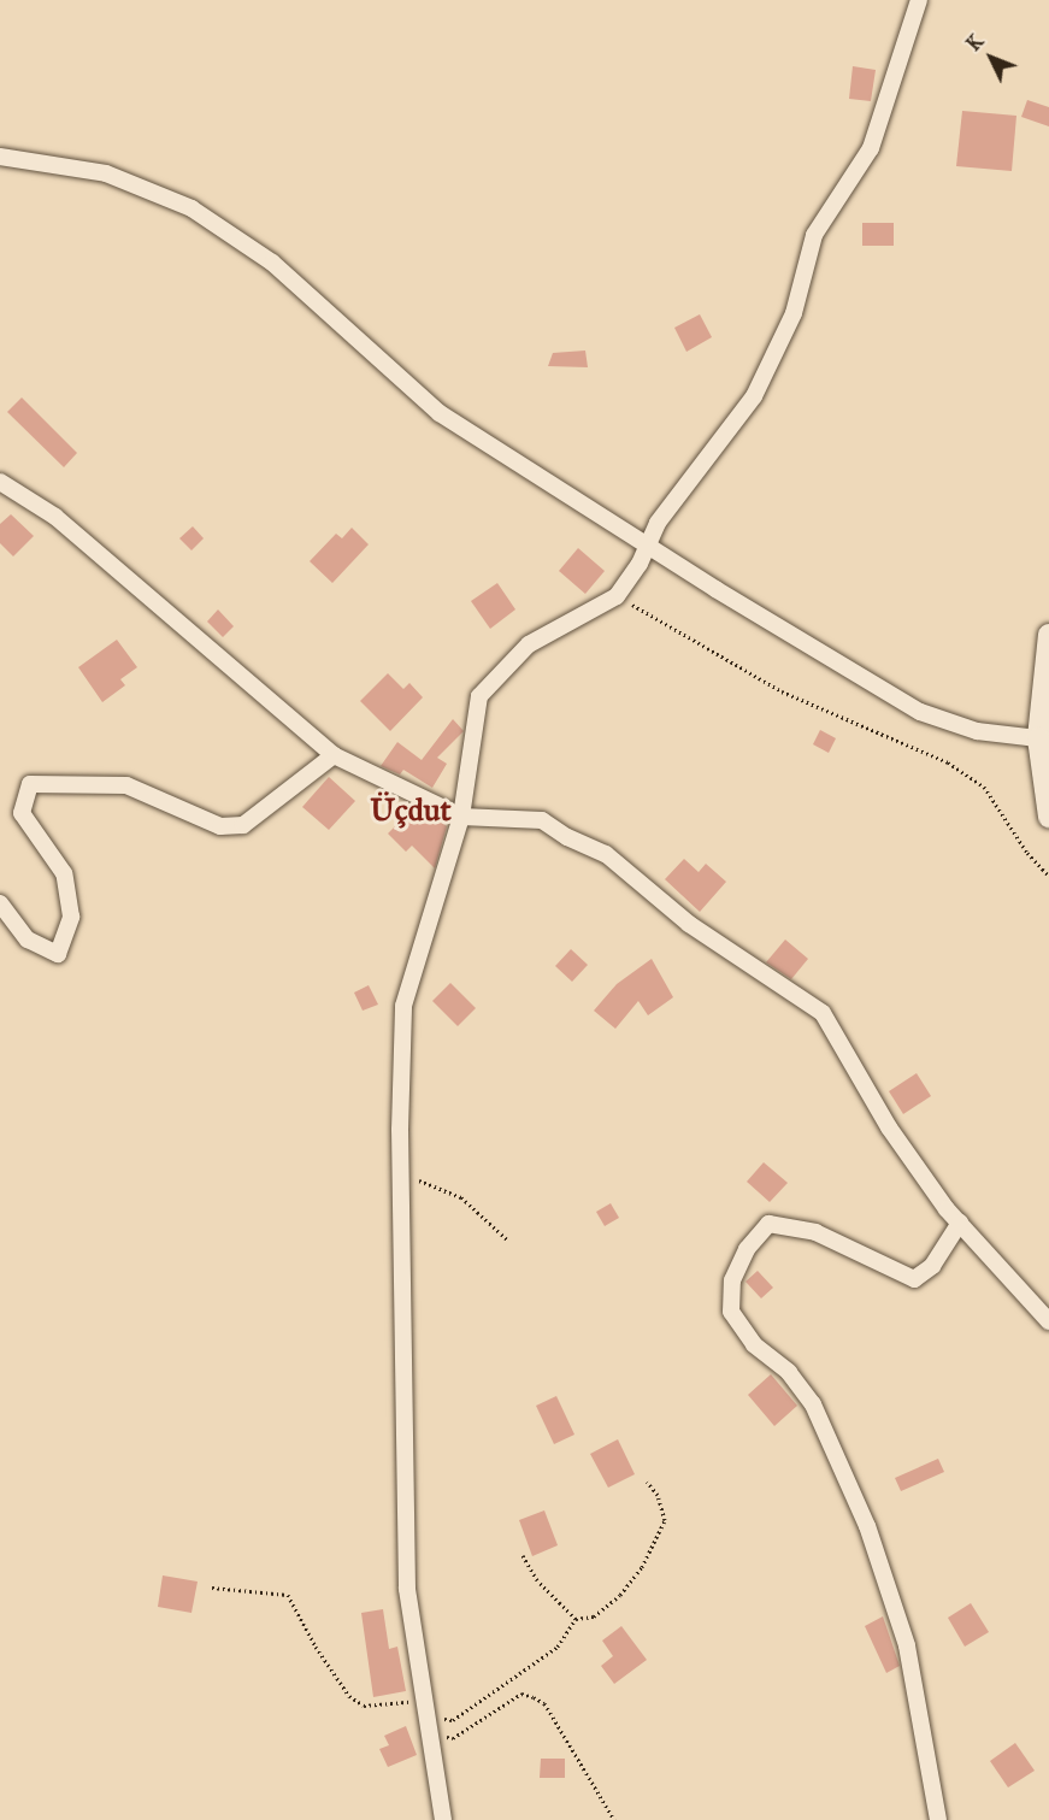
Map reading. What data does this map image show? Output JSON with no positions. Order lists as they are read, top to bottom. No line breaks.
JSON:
{"districts":["Üçdut"],"north":"top left"}
